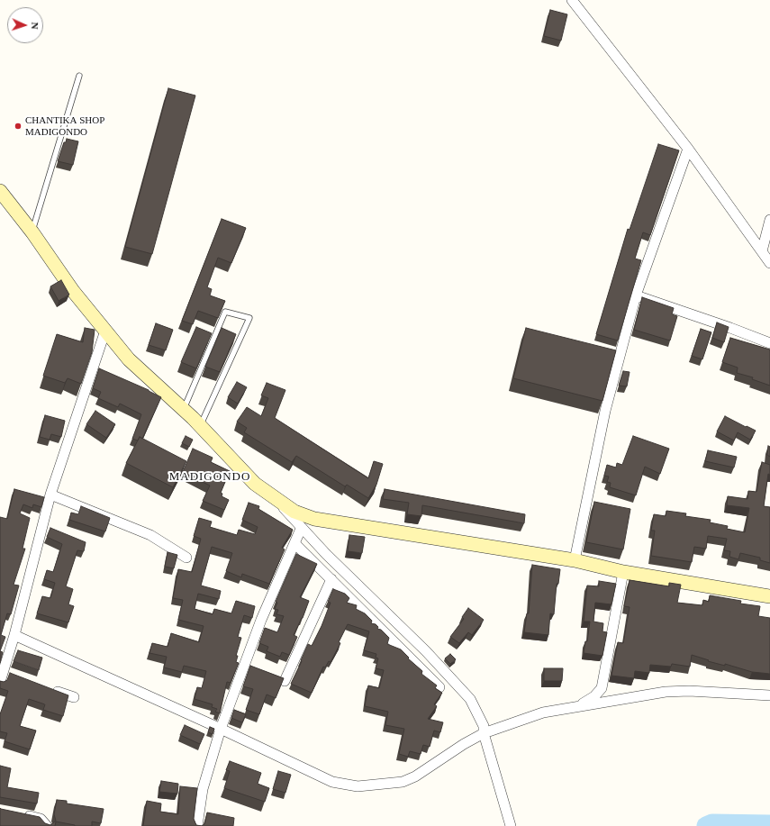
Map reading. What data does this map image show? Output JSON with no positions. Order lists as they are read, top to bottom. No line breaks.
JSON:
{"districts":["MADIGONDO"],"places":["CHANTIKA SHOP MADIGONDO"],"north":"right"}
